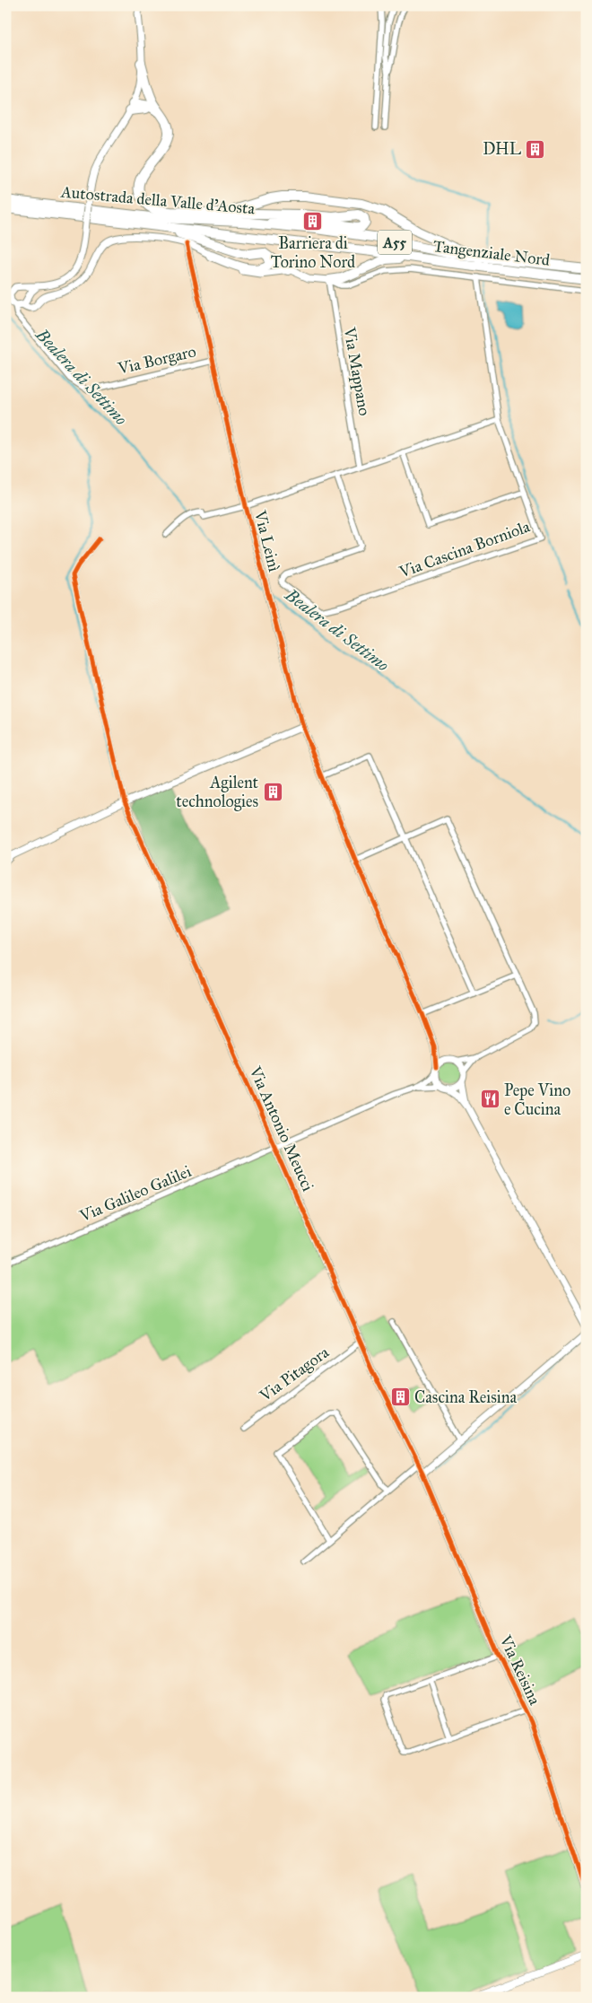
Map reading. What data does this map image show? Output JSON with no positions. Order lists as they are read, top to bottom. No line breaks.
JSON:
{"streets":{"highway":["Autostrada della Valle d'Aosta","A55","Tangenziale Nord"],"street":["Via Borgaro","Via Mappano","Via Leinì","Via Cascina Borniola","Via Antonio Meucci","Via Galileo Galilei","Via Pitagora","Via Reisina"]},"crossings":[["Autostrada della Valle d'Aosta","Tangenziale Nord"],["Via Borgaro","Via Leinì"],["Via Antonio Meucci","Via Galileo Galilei"],["Via Antonio Meucci","Via Pitagora"],["Via Antonio Meucci","Via Reisina"]],"water":["Bealera di Settimo"],"places":{"building":["DHL","Barriera di Torino Nord","Agilent technologies","Cascina Reisina"],"restaurant":["Pepe Vino e Cucina"]}}
